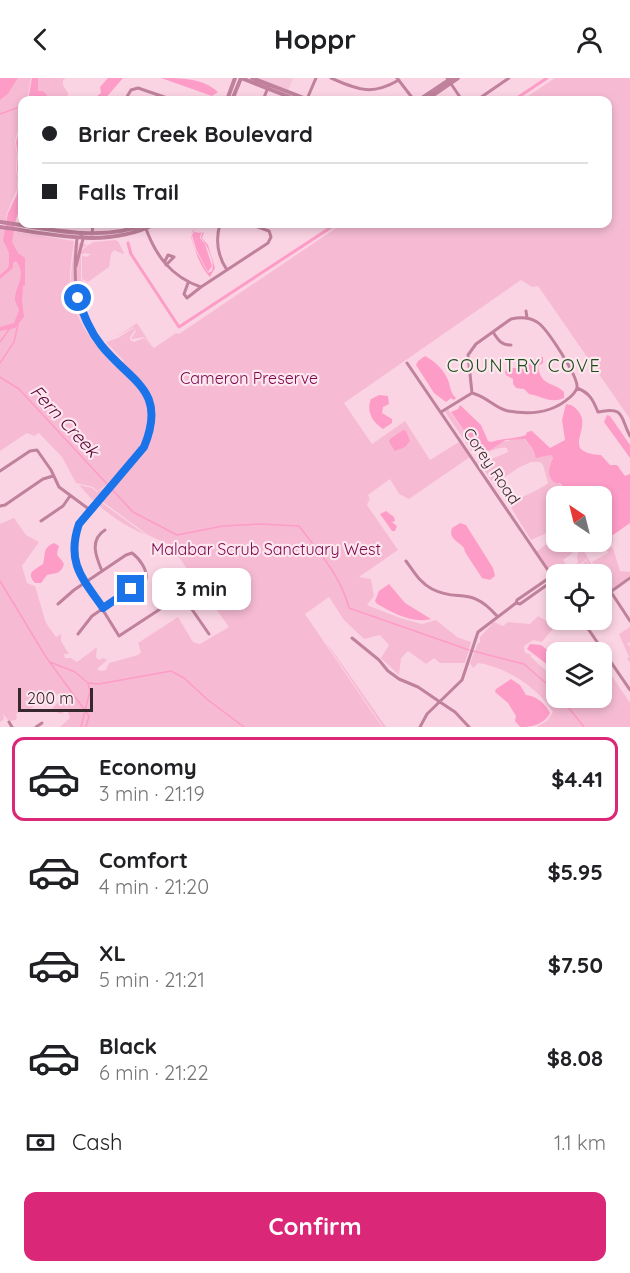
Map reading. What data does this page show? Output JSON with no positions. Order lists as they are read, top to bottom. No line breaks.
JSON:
{"streets":{"street":["Corey Road"]},"districts":["COUNTRY COVE"],"water":["Fern Creek"],"parks":["Cameron Preserve","Malabar Scrub Sanctuary West"],"scale_bar":"200 m","north":"top left","page":{"header":"Hoppr","banner":["Briar Creek Boulevard","Falls Trail"],"bubble":"3 min","scale":"200 m","list":[{"name":"Economy","note":"3 min · 21:19","value":"$4.41"},{"name":"Comfort","note":"4 min · 21:20","value":"$5.95"},{"name":"XL","note":"5 min · 21:21","value":"$7.50"},{"name":"Black","note":"6 min · 21:22","value":"$8.08"}],"pay":["Cash","1.1 km"],"buttons":"Confirm"}}
